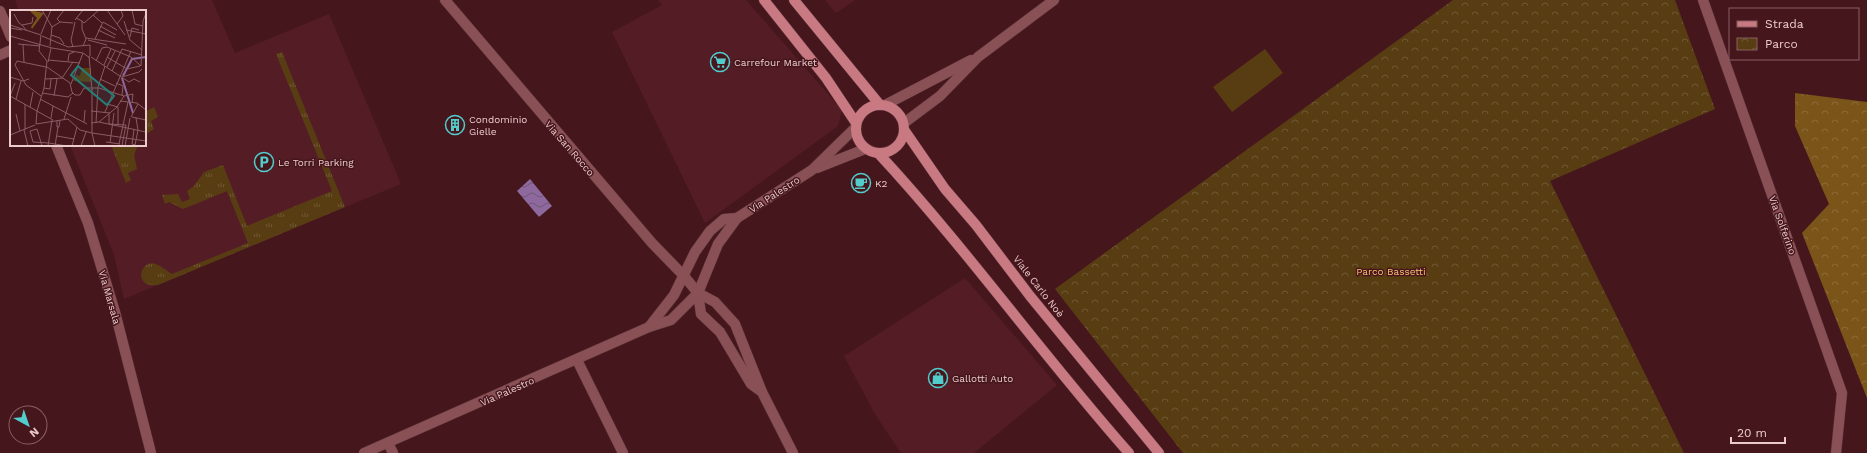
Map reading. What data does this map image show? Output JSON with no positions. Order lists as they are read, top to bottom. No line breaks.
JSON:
{"streets":{"main road":["Viale Carlo Noè"],"street":["Via San Rocco","Via Palestro","Via Solferino","Via Marsala"]},"crossings":[["Via San Rocco","Via Palestro"],["Via Palestro","Viale Carlo Noè"]],"parks":["Parco Bassetti"],"places":{"supermarket":["Carrefour Market"],"building":["Condominio Gielle"],"parking":["Le Torri Parking"],"cafe":["K2"],"shop":["Gallotti Auto"]},"legend":["Strada","Parco"],"scale_bar":"20 m","north":"bottom right"}
